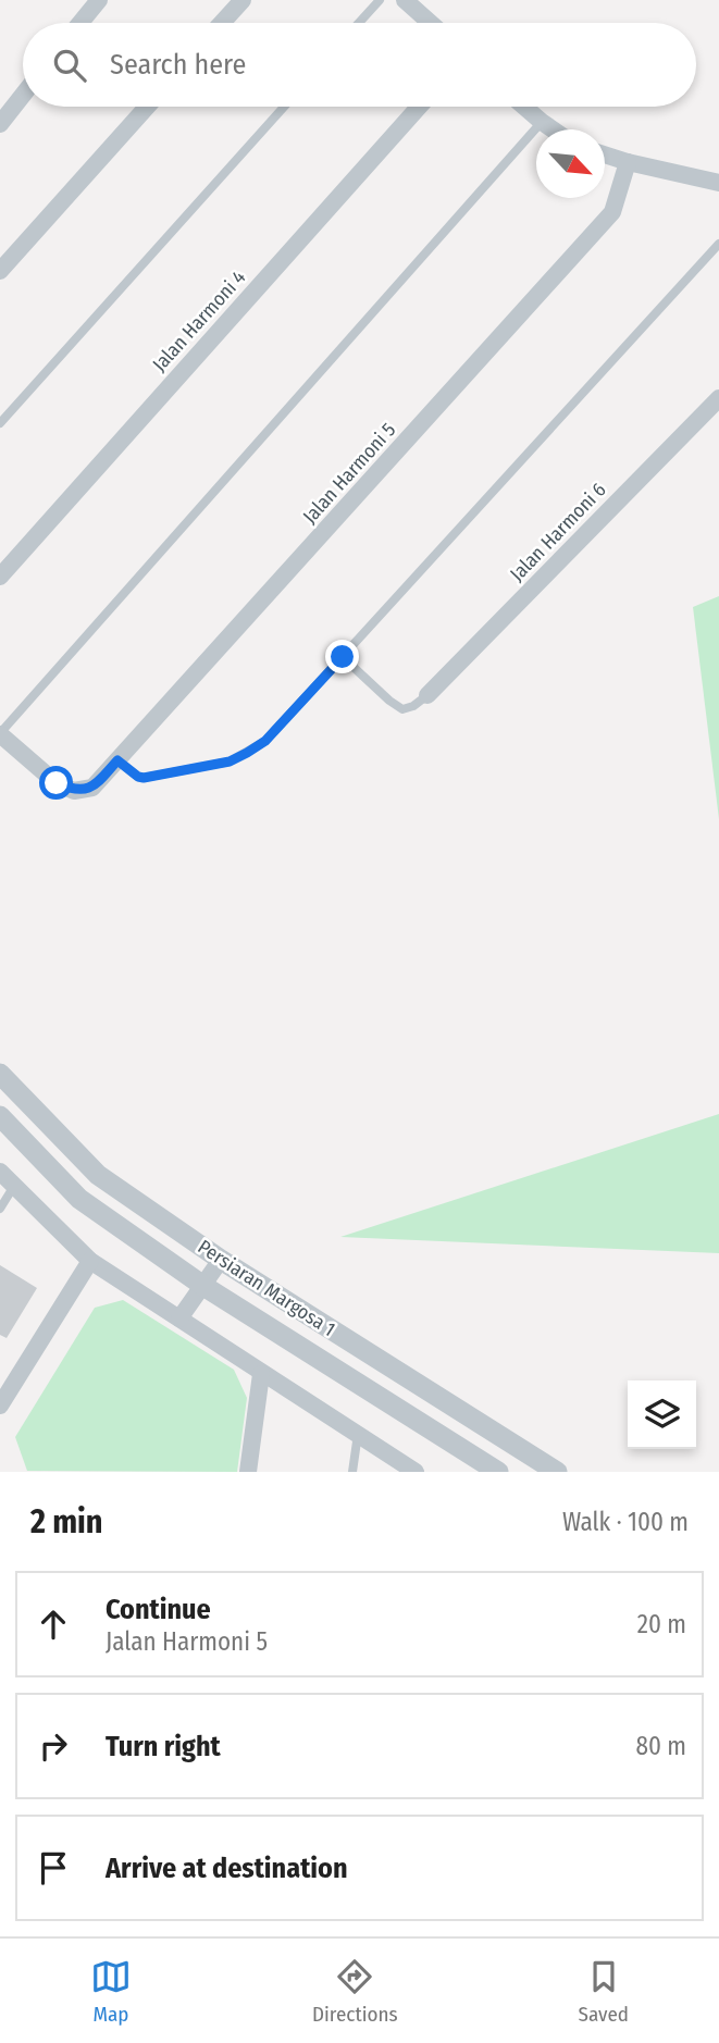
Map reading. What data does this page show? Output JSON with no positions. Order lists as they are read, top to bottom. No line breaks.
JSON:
{"streets":{"street":["Jalan Harmoni 4","Jalan Harmoni 5","Jalan Harmoni 6","Persiaran Margosa 1"]},"north":"bottom right","page":{"search":"Search here","heading":["2 min","Walk · 100 m"],"list":[["Continue","Jalan Harmoni 5","20 m"],["Turn right","80 m"],"Arrive at destination"],"nav":["Map","Directions","Saved"]}}
